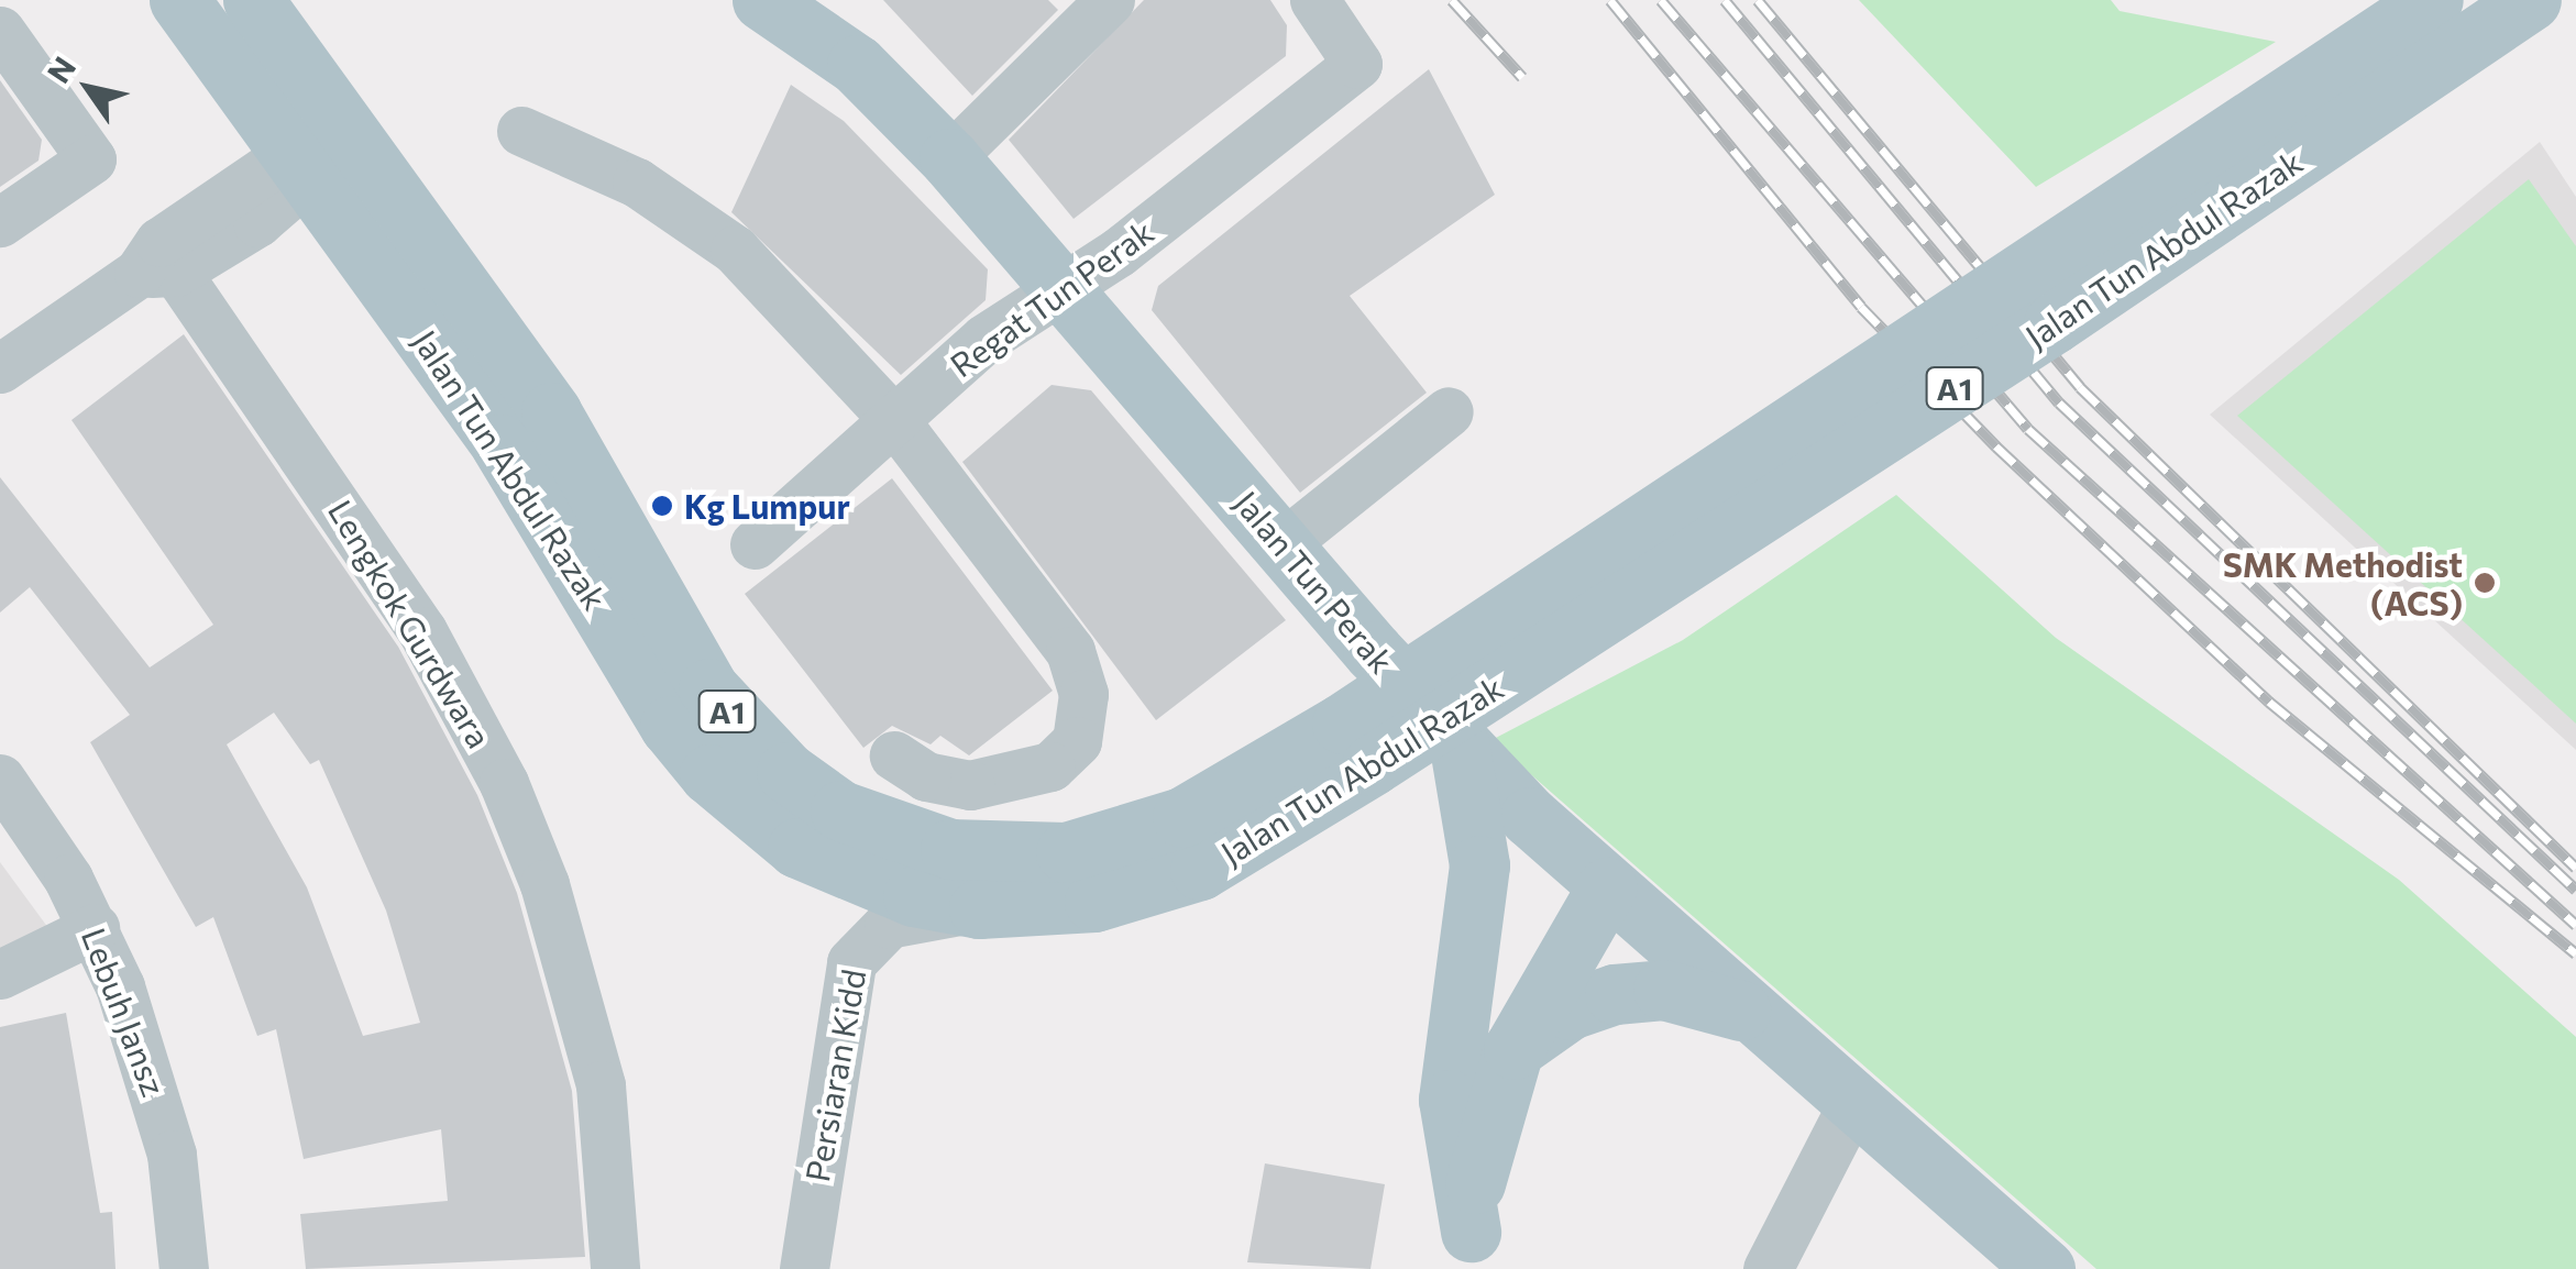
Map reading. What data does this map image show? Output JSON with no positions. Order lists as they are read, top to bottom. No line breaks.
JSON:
{"streets":{"main road":["Jalan Tun Abdul Razak","A1","Jalan Tun Perak"],"street":["Regat Tun Perak","Lengkok Gurdwara","Lebuh Jansz","Persiaran Kidd"]},"crossings":[["Jalan Tun Abdul Razak","Persiaran Kidd"],["Regat Tun Perak","Jalan Tun Perak"]],"places":["Kg Lumpur","SMK Methodist (ACS)"],"north":"top left"}
